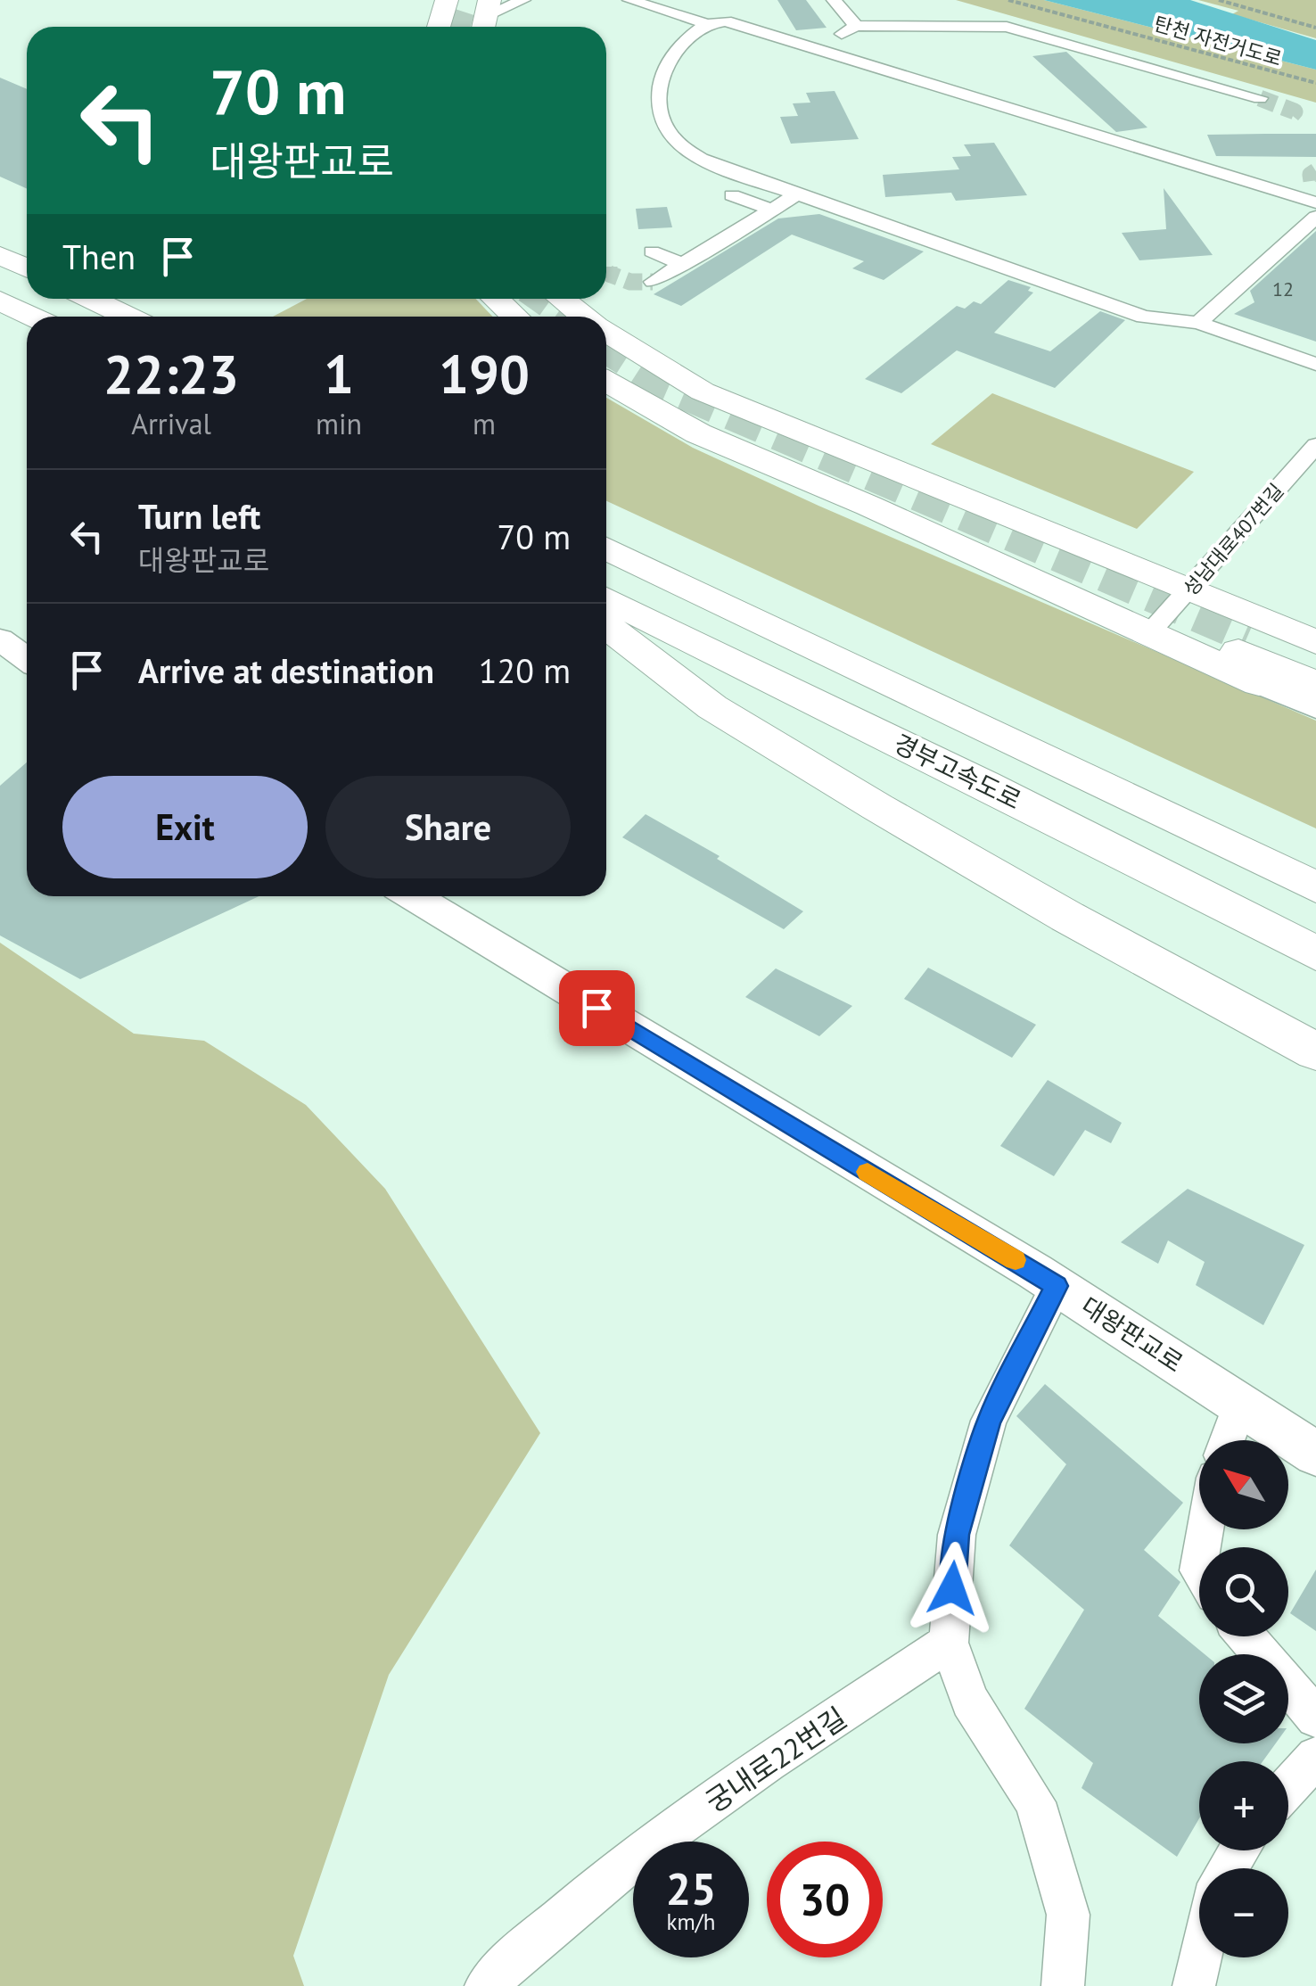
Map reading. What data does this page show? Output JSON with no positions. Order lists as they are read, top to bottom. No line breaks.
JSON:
{"streets":{"highway":["경부고속도로"],"main road":["대왕판교로"],"street":["성남대로407번길","궁내로22번길"],"path":["탄천 자전거도로"]},"house_numbers":["12"],"north":"top left","page":{"turn":["70 m","대왕판교로"],"then":"Then","eta":["22:23","Arrival","1","min","190","m"],"list":[{"name":"Turn left","note":"대왕판교로","value":"70 m"},{"name":"Arrive at destination","value":"120 m"}],"buttons":["Exit","Share"],"map_buttons":["+","−"],"speed":"25 km/h","limit":"30"}}
